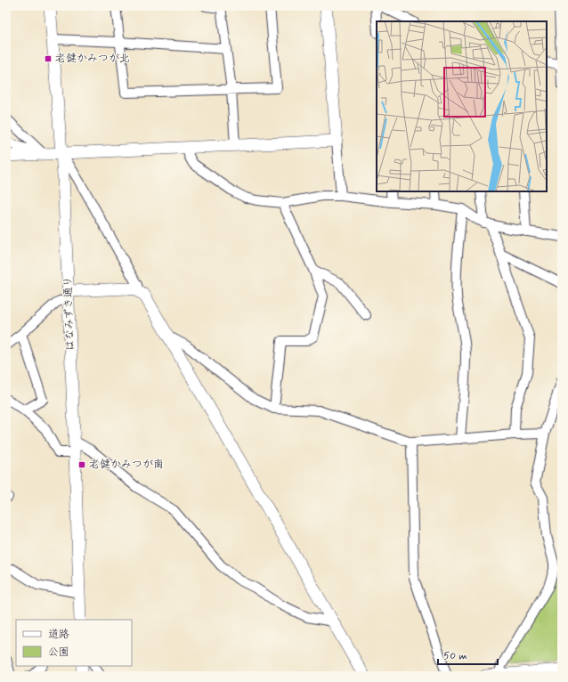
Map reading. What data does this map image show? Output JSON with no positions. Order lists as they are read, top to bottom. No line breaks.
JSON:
{"streets":{"street":["はなみずき通り"]},"places":{"transit":["老健かみつが北","老健かみつが南"]},"legend":["道路","公園"],"scale_bar":"50 m"}
